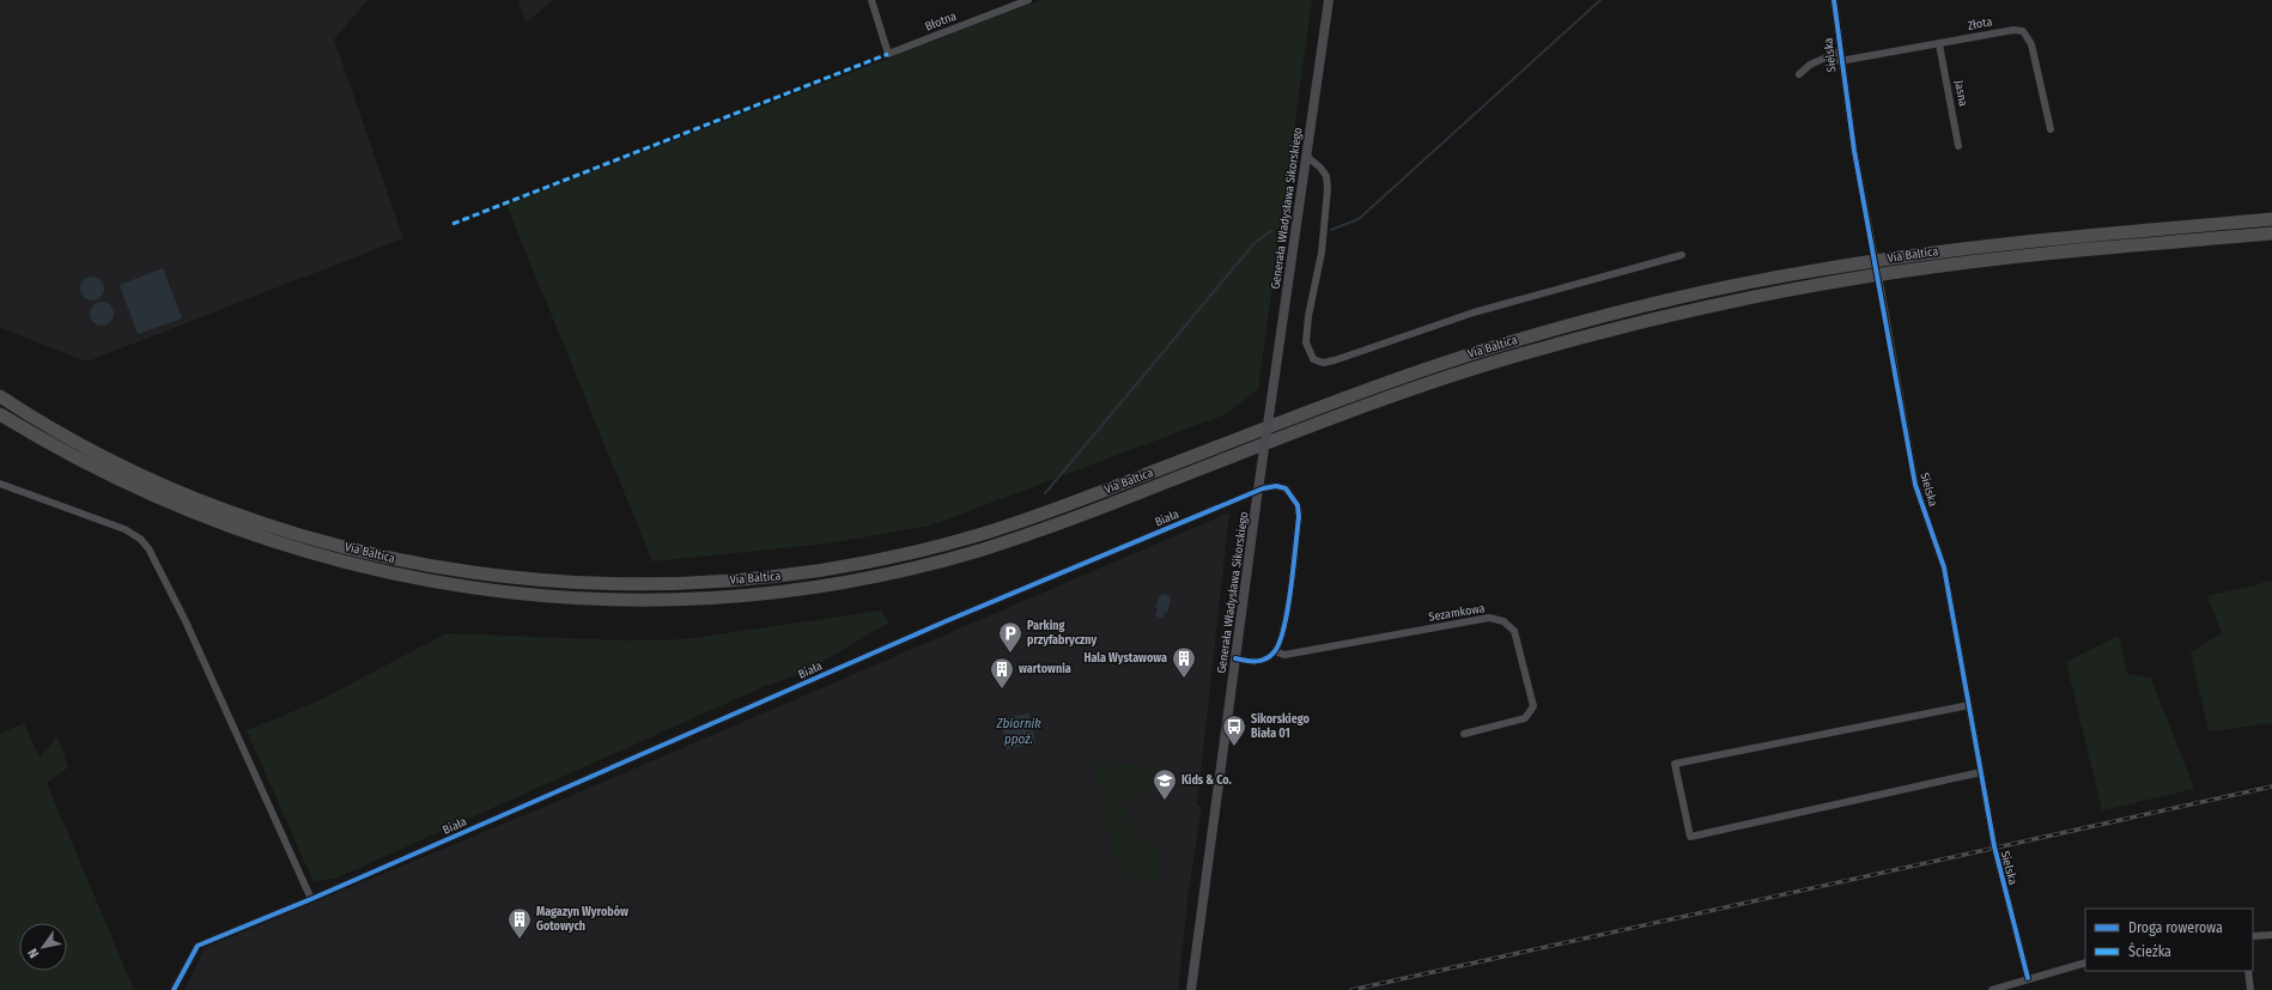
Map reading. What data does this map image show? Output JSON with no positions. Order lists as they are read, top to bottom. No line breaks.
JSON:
{"streets":{"highway":["Via Baltica"],"street":["Błotna","Złota","Sielska","Jasna","Generała Władysława Sikorskiego","Biała","Sezamkowa"]},"crossings":[["Złota","Sielska"],["Złota","Jasna"],["Biała","Sezamkowa"]],"water":["Zbiornik ppoż."],"places":{"parking":["Parking przyfabryczny"],"building":["Hala Wystawowa","wartownia","Magazyn Wyrobów Gotowych"],"bus stop":["Sikorskiego Biała 01"],"school or university":["Kids & Co."]},"legend":["Droga rowerowa","Ścieżka"],"north":"bottom left"}
